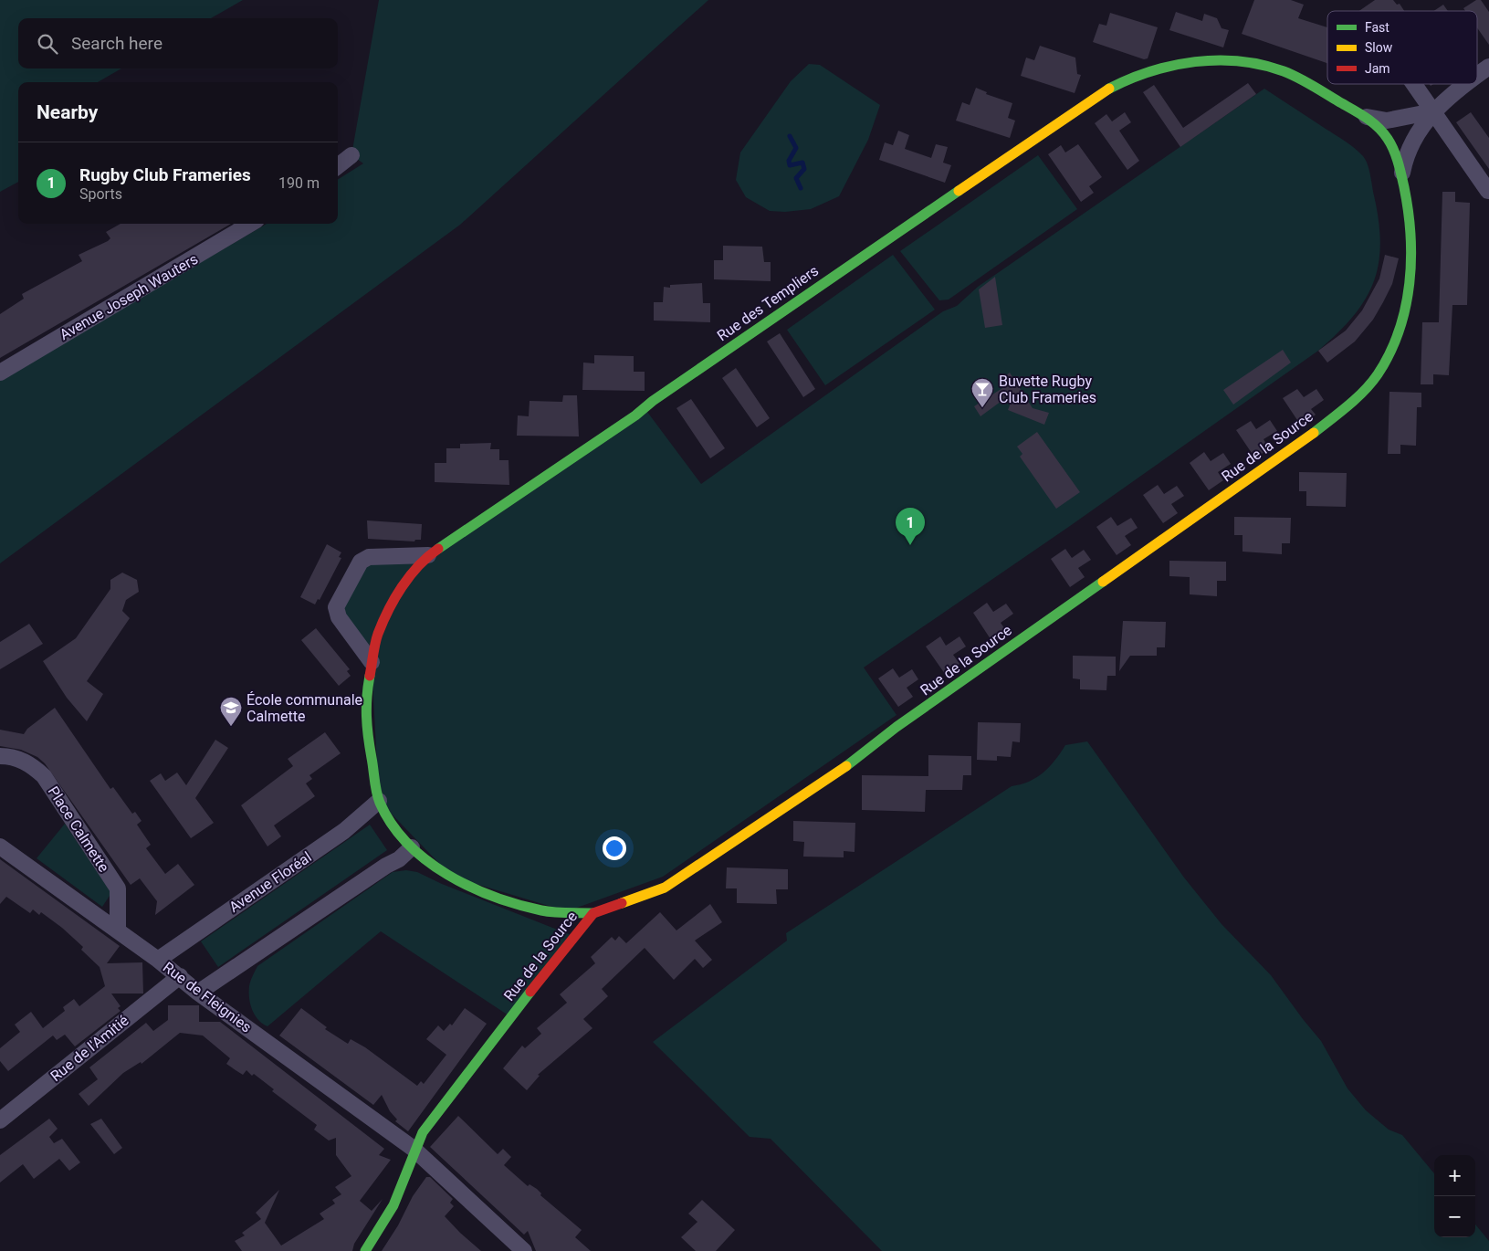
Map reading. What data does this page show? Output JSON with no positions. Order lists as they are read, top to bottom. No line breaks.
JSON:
{"streets":{"street":["Avenue Joseph Wauters","Rue des Templiers","Rue de la Source","Place Calmette","Avenue Floréal","Rue de Fleignies","Rue de l'Amitié"]},"crossings":[["Rue des Templiers","Rue de la Source"],["Rue des Templiers","Avenue Floréal"],["Rue de la Source","Rue de Fleignies"],["Place Calmette","Rue de Fleignies"],["Avenue Floréal","Rue de Fleignies"],["Rue de Fleignies","Rue de l'Amitié"]],"places":{"bar":["Buvette Rugby Club Frameries"],"school or university":["École communale Calmette"]},"legend":["Fast","Slow","Jam"],"page":{"search":"Search here","heading":"Nearby","list":[{"mark":"1","name":"Rugby Club Frameries","note":"Sports","value":"190 m"}],"pins":"1","map_buttons":["+","−"]}}
